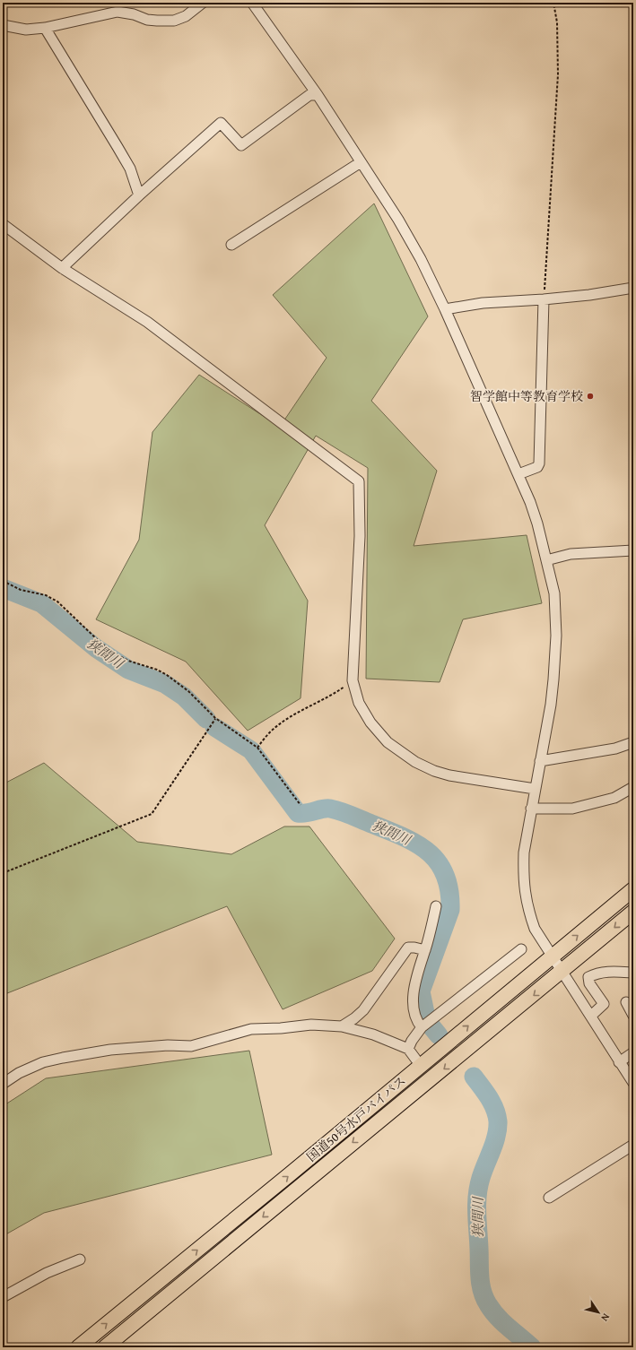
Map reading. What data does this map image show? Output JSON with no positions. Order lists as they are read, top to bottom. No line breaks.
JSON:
{"streets":{"highway":["国道50号水戸バイパス"]},"water":["狭間川"],"places":["智学館中等教育学校"],"north":"bottom right"}
